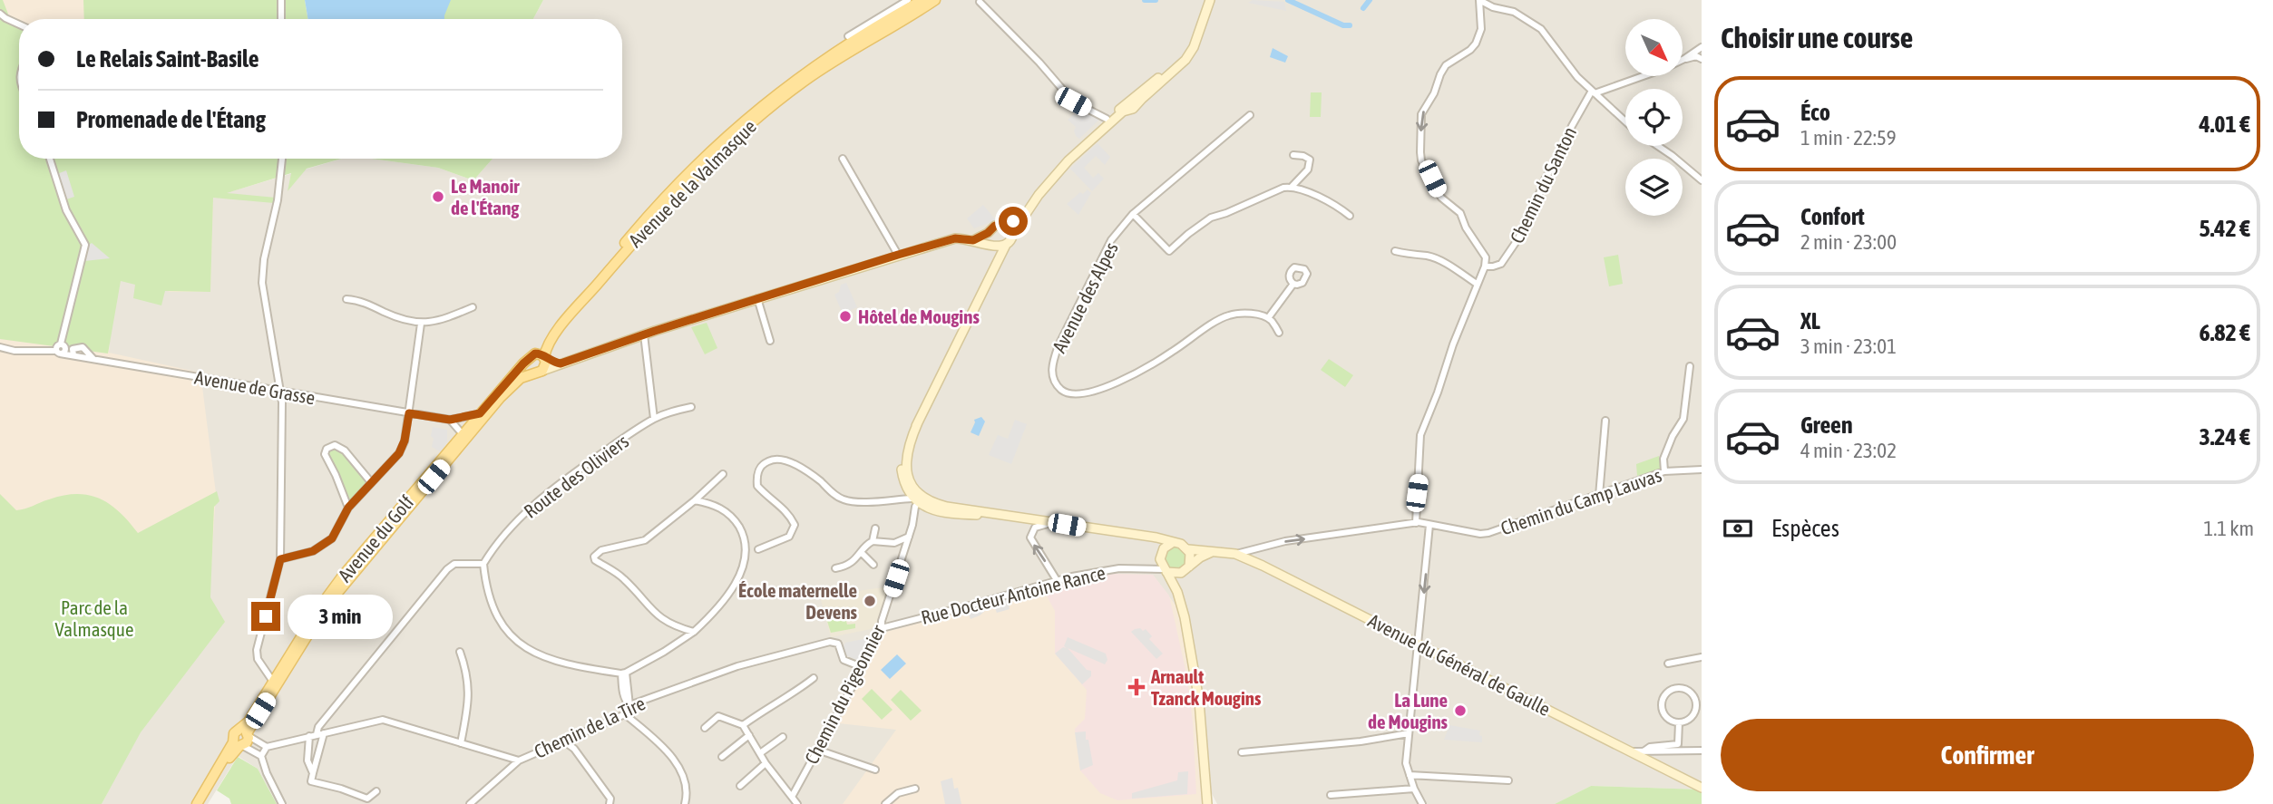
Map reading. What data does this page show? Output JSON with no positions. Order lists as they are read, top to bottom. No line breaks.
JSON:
{"streets":{"main road":["Avenue de la Valmasque","Avenue du Golf","Avenue du Général de Gaulle"],"street":["Chemin du Santon","Avenue des Alpes","Avenue de Grasse","Route des Oliviers","Chemin du Camp Lauvas","Rue Docteur Antoine Rance","Chemin du Pigeonnier","Chemin de la Tire"]},"crossings":[["Avenue de la Valmasque","Avenue du Golf"],["Avenue de Grasse","Avenue du Golf"],["Chemin du Camp Lauvas","Avenue du Général de Gaulle"],["Rue Docteur Antoine Rance","Avenue du Général de Gaulle"],["Rue Docteur Antoine Rance","Chemin du Pigeonnier"],["Chemin du Pigeonnier","Chemin de la Tire"]],"one_way":["Chemin du Camp Lauvas"],"parks":["Parc de la Valmasque"],"places":{"other":["Le Manoir de l'Étang","Hôtel de Mougins","École maternelle Devens","La Lune de Mougins"],"health":["Arnault Tzanck Mougins"]},"north":"bottom right","page":{"heading":"Choisir une course","banner":["Le Relais Saint-Basile","Promenade de l'Étang"],"list":[{"name":"Éco","note":"1 min · 22:59","value":"4.01 €"},{"name":"Confort","note":"2 min · 23:00","value":"5.42 €"},{"name":"XL","note":"3 min · 23:01","value":"6.82 €"},{"name":"Green","note":"4 min · 23:02","value":"3.24 €"}],"pay":["Espèces","1.1 km"],"bubble":"3 min","buttons":"Confirmer"}}
